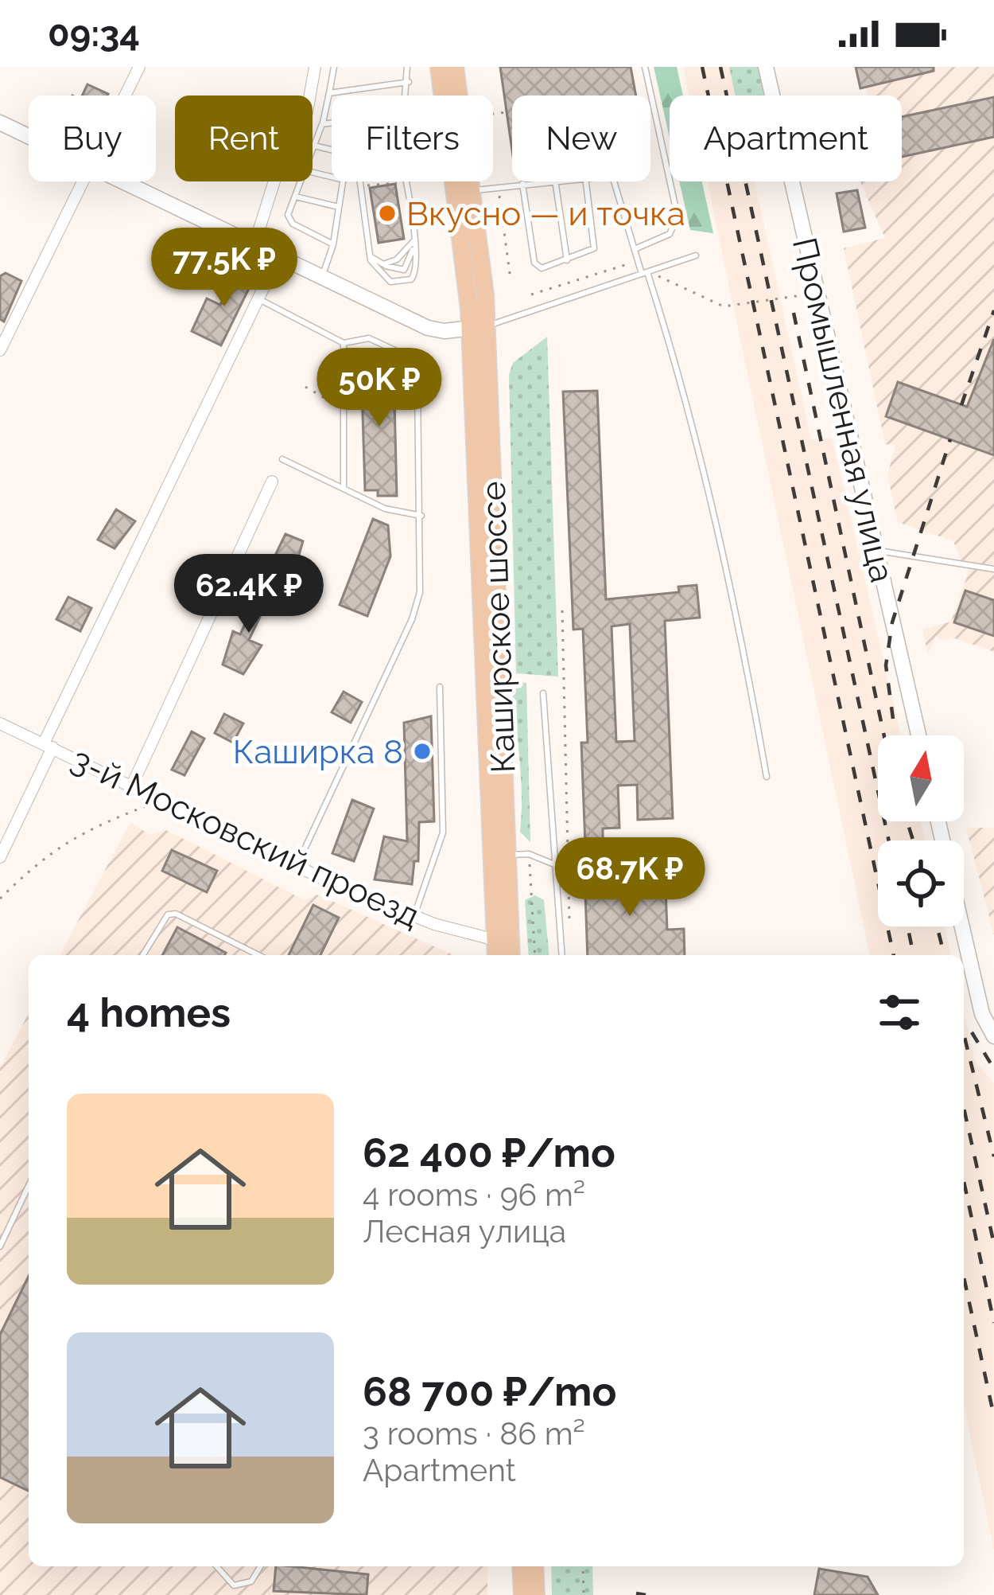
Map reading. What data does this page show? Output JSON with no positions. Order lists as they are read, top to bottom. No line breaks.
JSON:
{"streets":{"main road":["Каширское шоссе"],"street":["Промышленная улица","3-й Московский проезд"]},"crossings":[["Каширское шоссе","3-й Московский проезд"]],"places":["Вкусно — и точка","Каширка 8"],"north":"top","page":{"status":"09:34","chip":["Buy","Rent","Filters","New","Apartment"],"price":["77.5K ₽","50K ₽","62.4K ₽","68.7K ₽"],"heading":"4 homes","list":[{"name":"62 400 ₽/mo","note":"4 rooms · 96 m² · Лесная улица"},{"name":"68 700 ₽/mo","note":"3 rooms · 86 m² · Apartment"}]}}
